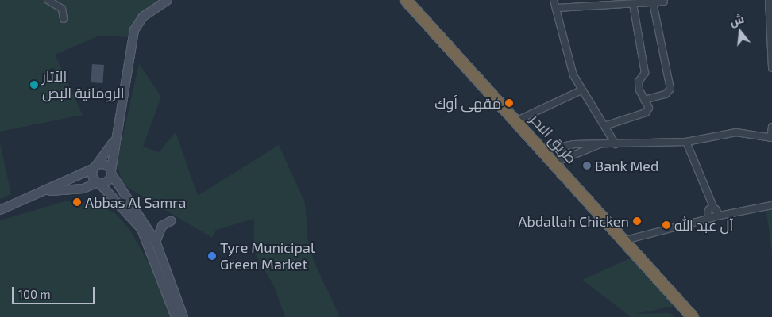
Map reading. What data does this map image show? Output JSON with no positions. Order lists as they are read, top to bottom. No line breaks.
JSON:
{"streets":{"highway":["طريق البحر"]},"places":["الآثار الرومانية البص","مقهى أوك","Bank Med","Abbas Al Samra","Abdallah Chicken","آل عبد الله","Tyre Municipal Green Market"],"scale_bar":"100 m","north":"top"}
